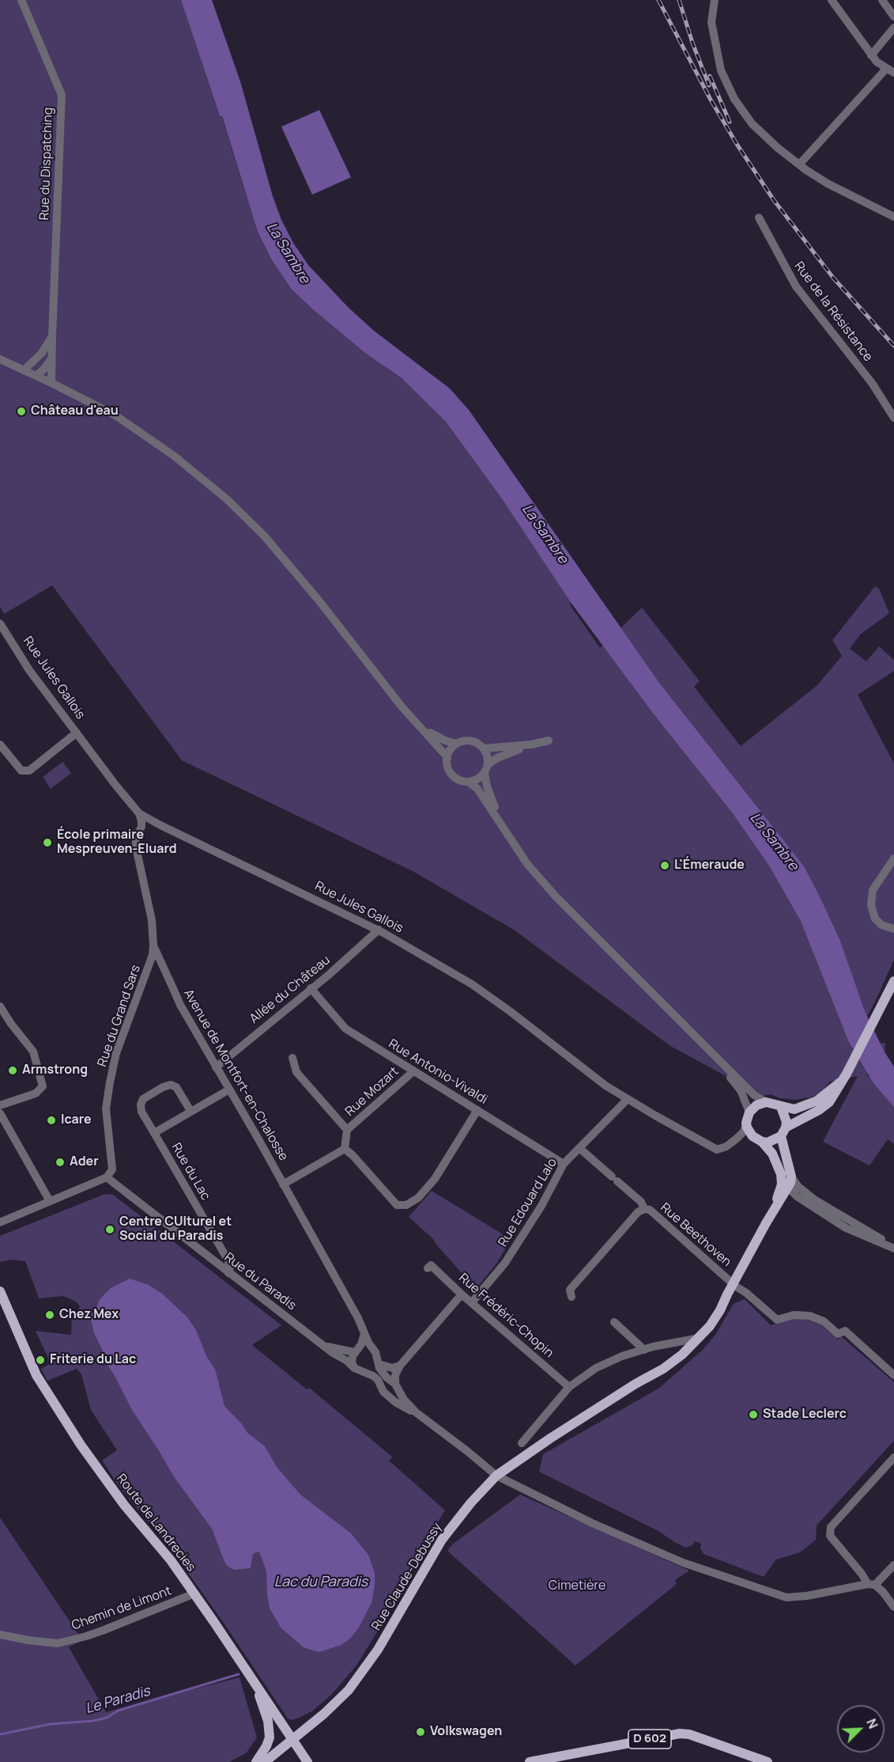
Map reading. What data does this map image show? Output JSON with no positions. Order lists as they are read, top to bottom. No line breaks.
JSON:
{"streets":{"main road":["Route de Landrecies","Rue Claude-Debussy","D 602"],"street":["Rue du Dispatching","Rue de la Résistance","Rue Jules Gallois","Allée du Château","Rue du Grand Sars","Rue Antonio-Vivaldi","Avenue de Montfort-en-Chalosse","Rue Mozart","Rue du Lac","Rue Edouard Lalo","Rue Beethoven","Rue du Paradis","Rue Frédéric-Chopin","Chemin de Limont"]},"crossings":[["Rue Jules Gallois","Allée du Château"],["Rue Jules Gallois","Avenue de Montfort-en-Chalosse"],["Rue Jules Gallois","Rue Edouard Lalo"],["Allée du Château","Rue Antonio-Vivaldi"],["Allée du Château","Avenue de Montfort-en-Chalosse"],["Rue du Grand Sars","Avenue de Montfort-en-Chalosse"],["Rue du Grand Sars","Rue du Paradis"],["Rue Antonio-Vivaldi","Rue Mozart"],["Rue Antonio-Vivaldi","Rue Edouard Lalo"],["Avenue de Montfort-en-Chalosse","Rue du Paradis"],["Rue du Lac","Rue du Paradis"],["Rue Edouard Lalo","Rue Frédéric-Chopin"],["Rue Beethoven","Rue Claude-Debussy"],["Route de Landrecies","Rue Claude-Debussy"],["Route de Landrecies","Chemin de Limont"]],"water":["La Sambre","Lac du Paradis","Le Paradis"],"parks":["Cimetière"],"places":["Château d'eau","École primaire Mespreuven-Eluard","L'Émeraude","Armstrong","Icare","Ader","Centre CUlturel et Social du Paradis","Chez Mex","Friterie du Lac","Stade Leclerc","Volkswagen"],"north":"top right"}
